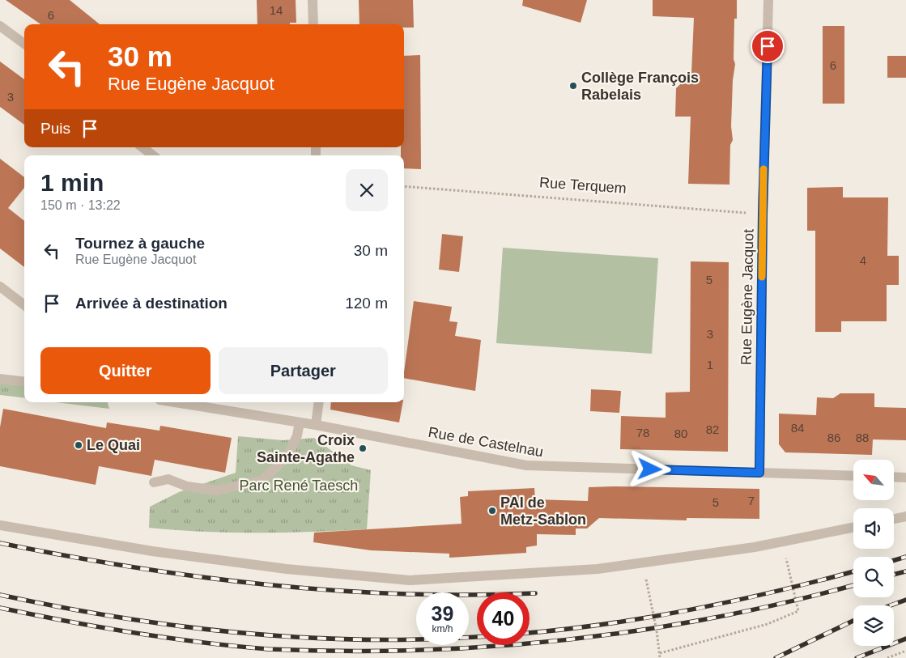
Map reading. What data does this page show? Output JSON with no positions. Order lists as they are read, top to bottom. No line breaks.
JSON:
{"streets":{"street":["Rue Eugène Jacquot","Rue de Castelnau"],"path":["Rue Terquem"]},"crossings":[["Rue Terquem","Rue Eugène Jacquot"],["Rue Eugène Jacquot","Rue de Castelnau"]],"parks":["Parc René Taesch"],"places":["Collège François Rabelais","Le Quai","Croix Sainte-Agathe","PAI de Metz-Sablon"],"house_numbers":["14","6","6","3","4","5","3","1","84","82","78","80","86","88","7","5"],"north":"top left","page":{"turn":["30 m","Rue Eugène Jacquot"],"then":"Puis","heading":["1 min","150 m · 13:22"],"list":[{"name":"Tournez à gauche","note":"Rue Eugène Jacquot","value":"30 m"},{"name":"Arrivée à destination","value":"120 m"}],"buttons":["Quitter","Partager"],"speed":"39 km/h","limit":"40"}}
